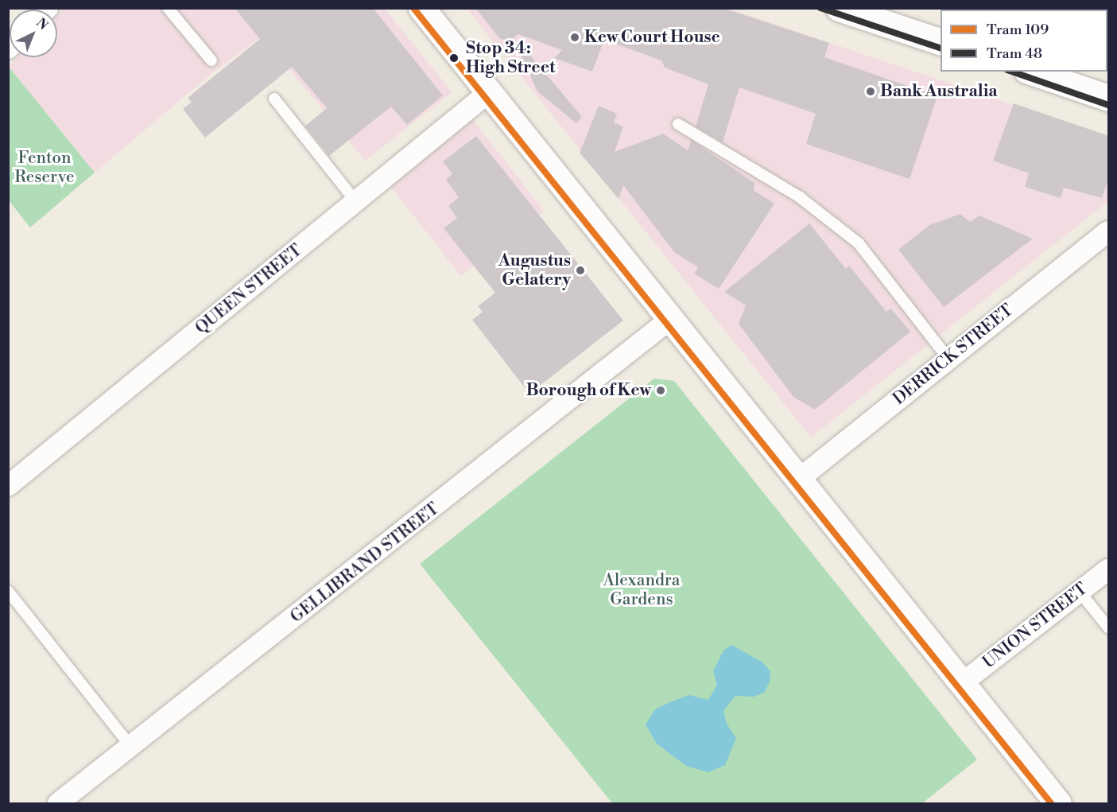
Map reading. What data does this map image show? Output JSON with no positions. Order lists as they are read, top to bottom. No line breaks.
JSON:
{"streets":{"street":["QUEEN STREET","DERRICK STREET","GELLIBRAND STREET","UNION STREET"]},"parks":["Fenton Reserve","Alexandra Gardens"],"places":["Kew Court House","Stop 34: High Street","Bank Australia","Augustus Gelatery","Borough of Kew"],"lines":["tram line 109","tram line 48"],"legend":["Tram 109","Tram 48"],"north":"top right"}
